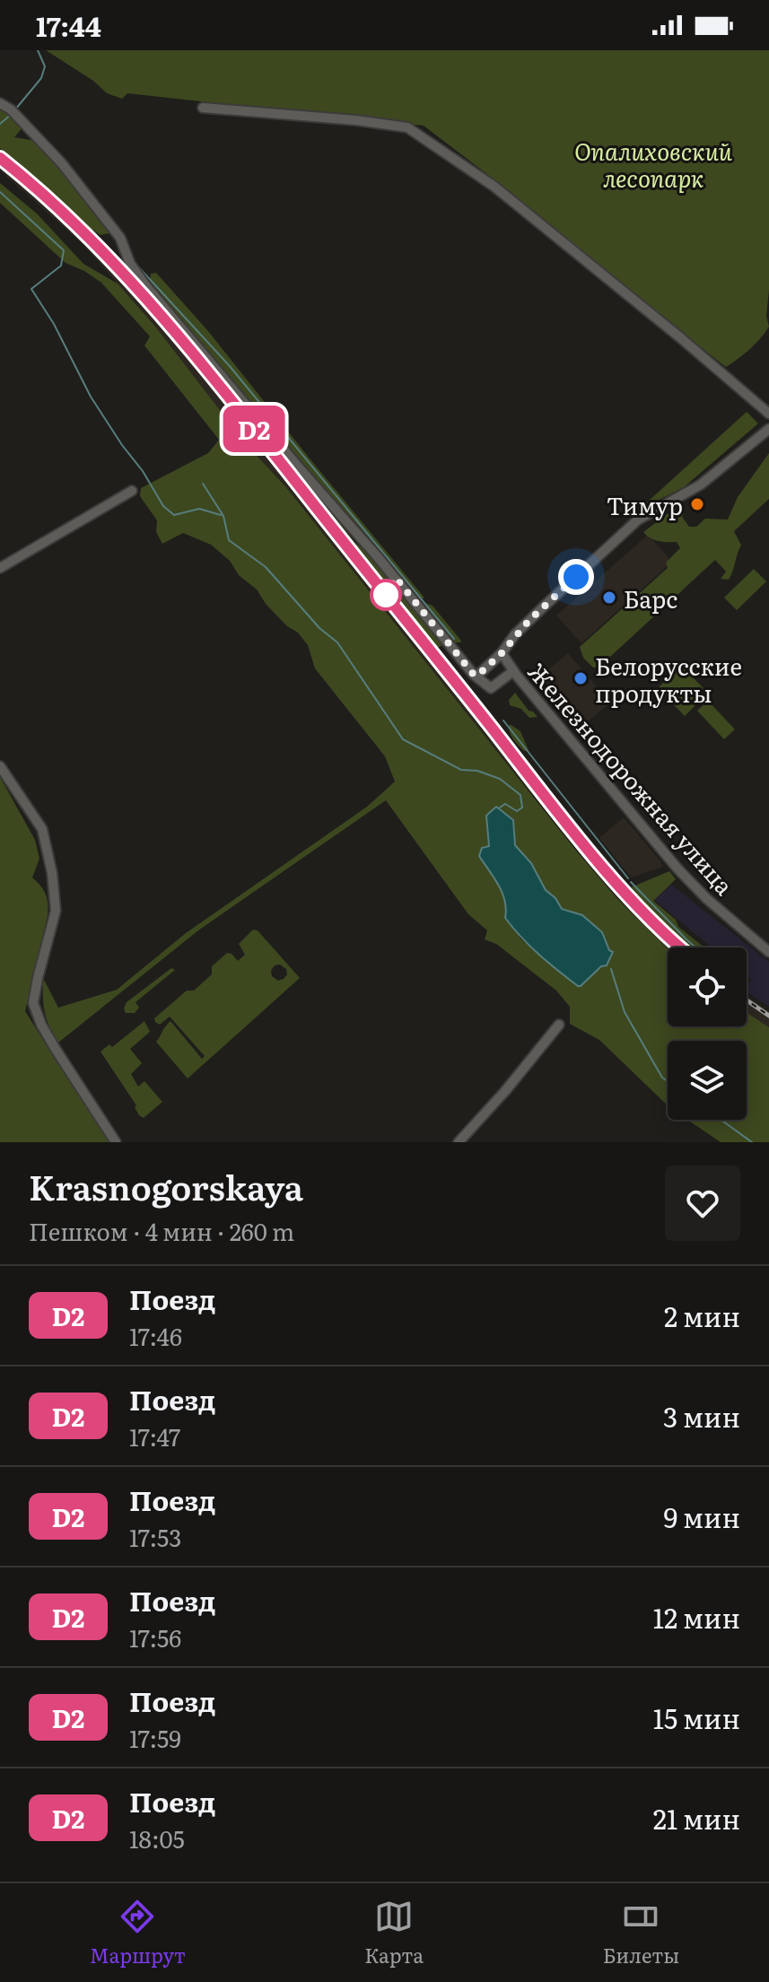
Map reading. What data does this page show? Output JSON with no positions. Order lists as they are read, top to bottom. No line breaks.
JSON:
{"streets":{"street":["Железнодорожная улица"]},"parks":["Опалиховский лесопарк"],"places":["Тимур","Барс","Белорусские продукты"],"page":{"status":"17:44","on_map":"D2","heading":["Krasnogorskaya","Пешком · 4 мин · 260 m"],"list":[{"mark":"D2","name":"Поезд","note":"17:46","value":"2 мин"},{"mark":"D2","name":"Поезд","note":"17:47","value":"3 мин"},{"mark":"D2","name":"Поезд","note":"17:53","value":"9 мин"},{"mark":"D2","name":"Поезд","note":"17:56","value":"12 мин"},{"mark":"D2","name":"Поезд","note":"17:59","value":"15 мин"},{"mark":"D2","name":"Поезд","note":"18:05","value":"21 мин"}],"tabs":["Маршрут","Карта","Билеты"]}}
